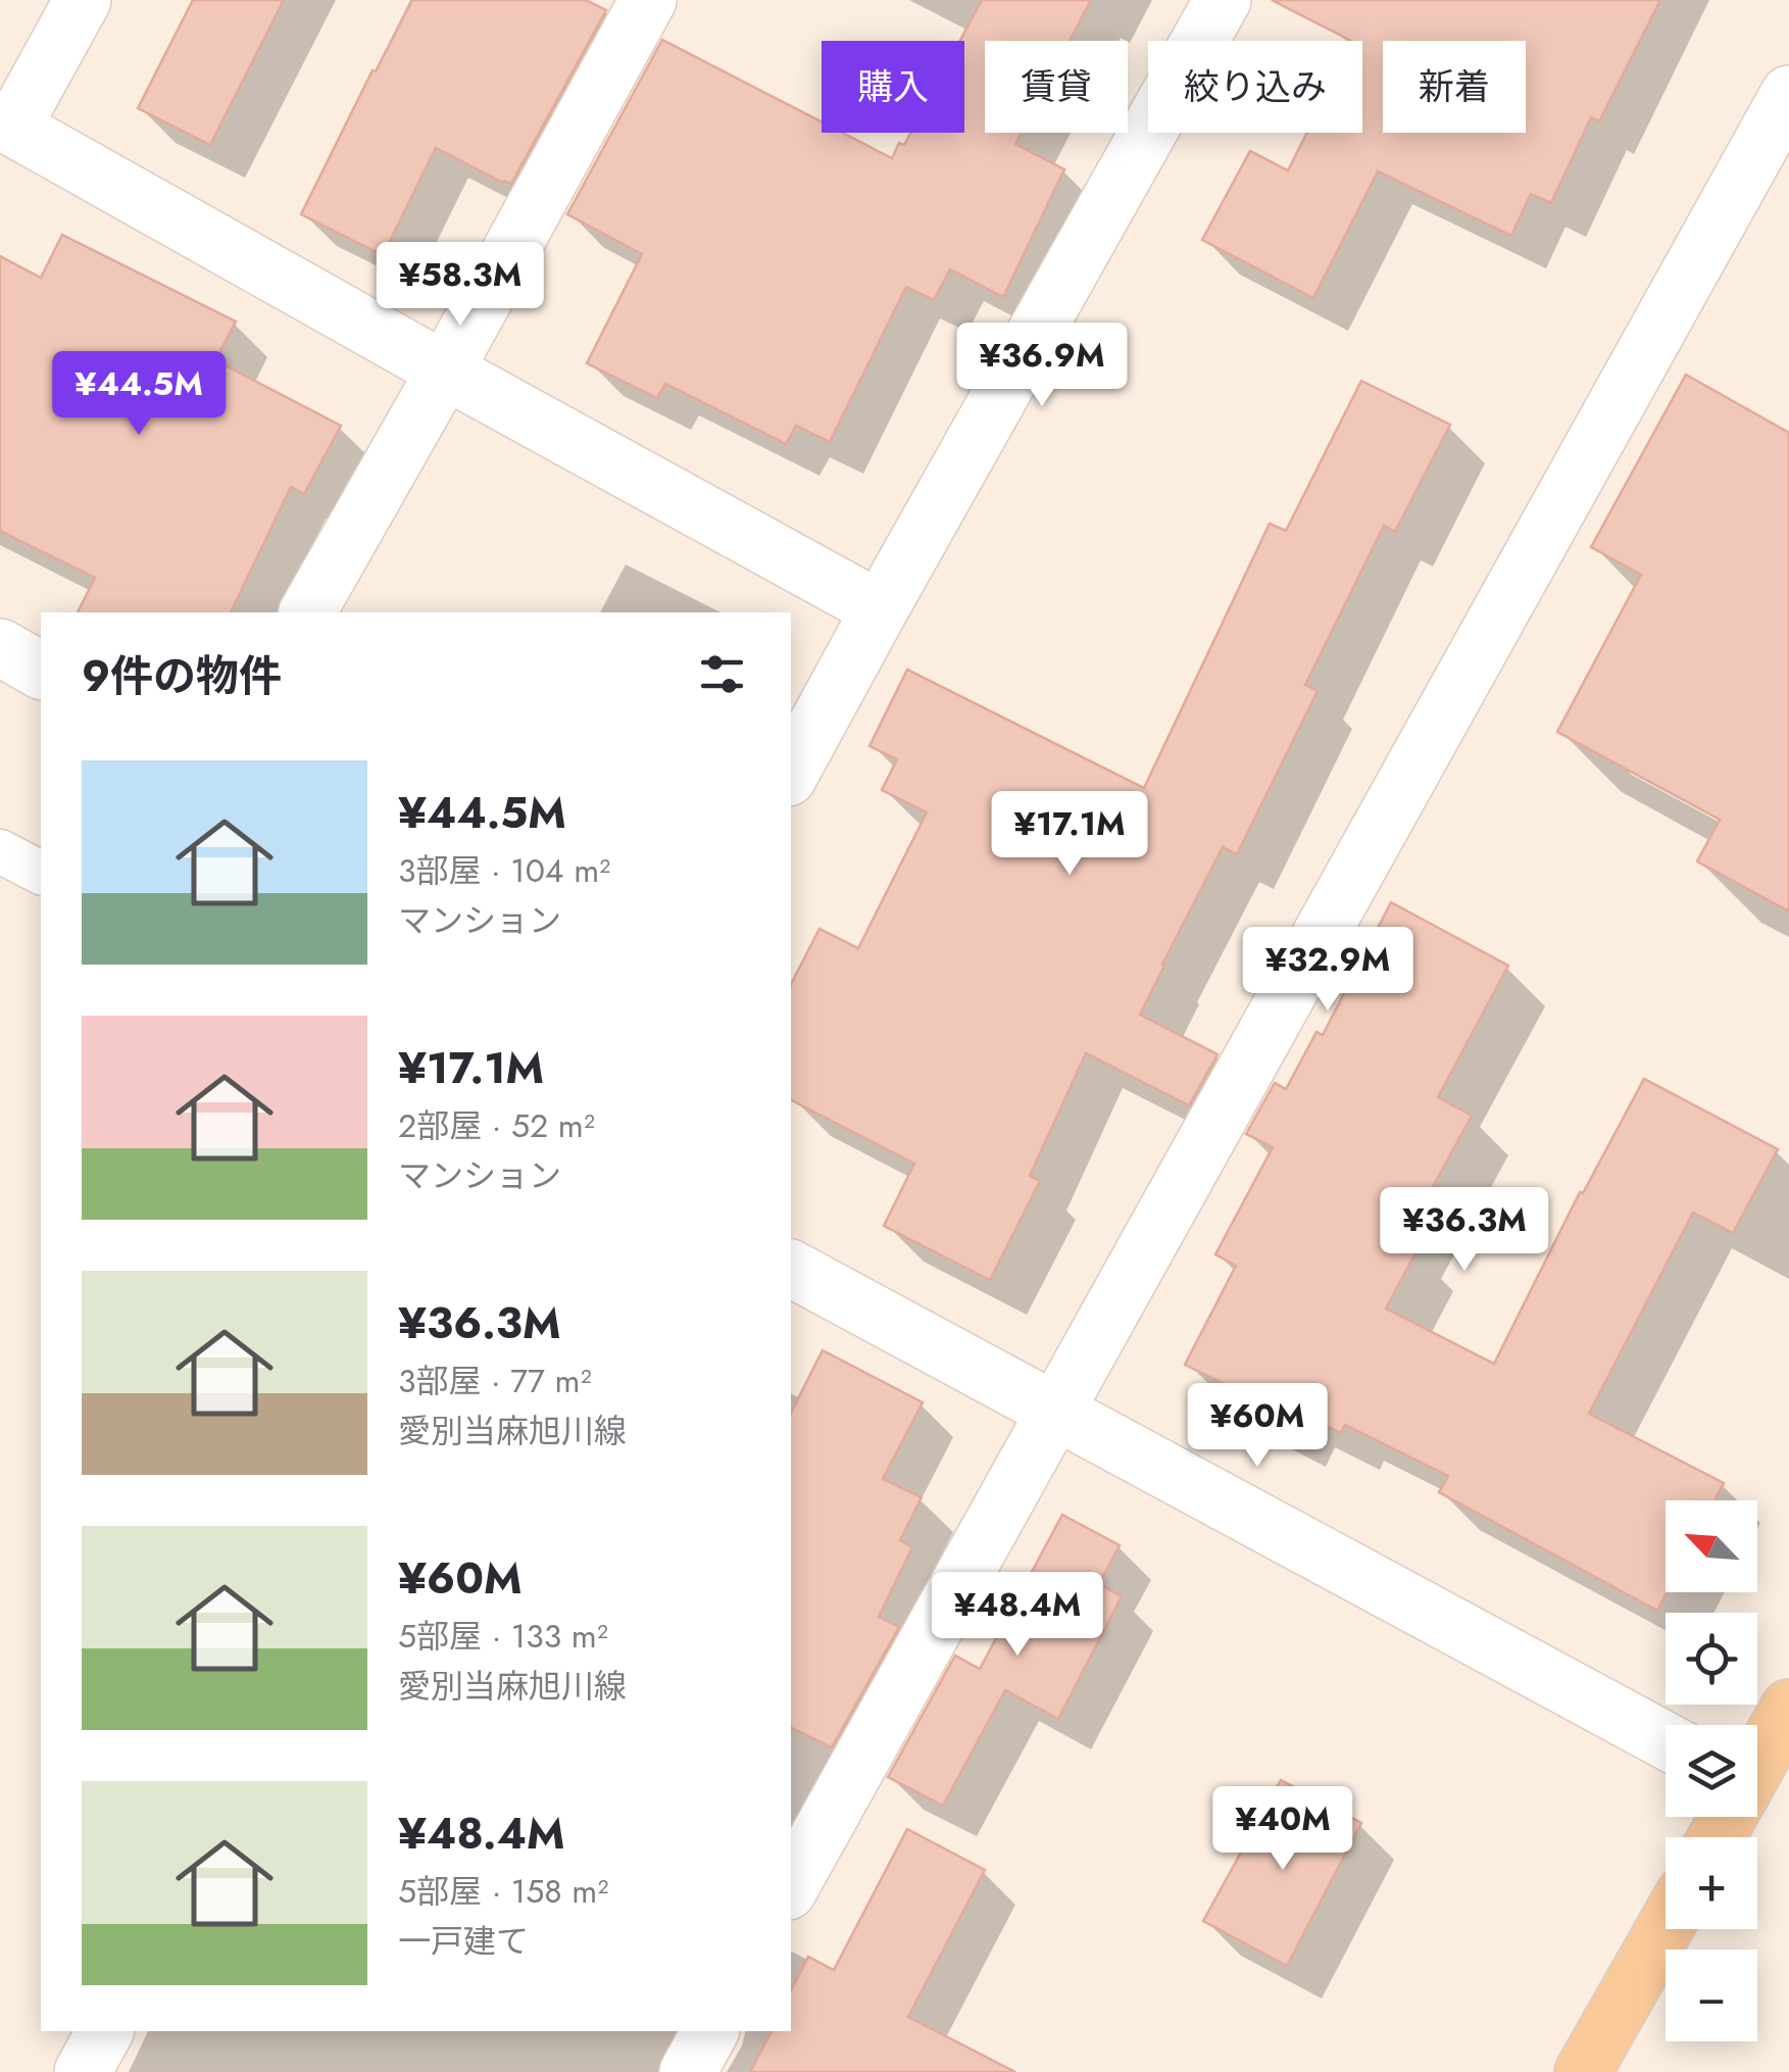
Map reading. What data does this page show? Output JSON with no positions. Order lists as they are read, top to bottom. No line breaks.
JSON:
{"north":"top left","page":{"chip":["購入","賃貸","絞り込み","新着"],"price":["¥58.3M","¥36.9M","¥44.5M","¥17.1M","¥32.9M","¥36.3M","¥60M","¥48.4M","¥40M"],"heading":"9件の物件","list":[{"name":"¥44.5M","note":"3部屋 · 104 m² · マンション"},{"name":"¥17.1M","note":"2部屋 · 52 m² · マンション"},{"name":"¥36.3M","note":"3部屋 · 77 m² · 愛別当麻旭川線"},{"name":"¥60M","note":"5部屋 · 133 m² · 愛別当麻旭川線"},{"name":"¥48.4M","note":"5部屋 · 158 m² · 一戸建て"}],"map_buttons":["+","−"]}}
